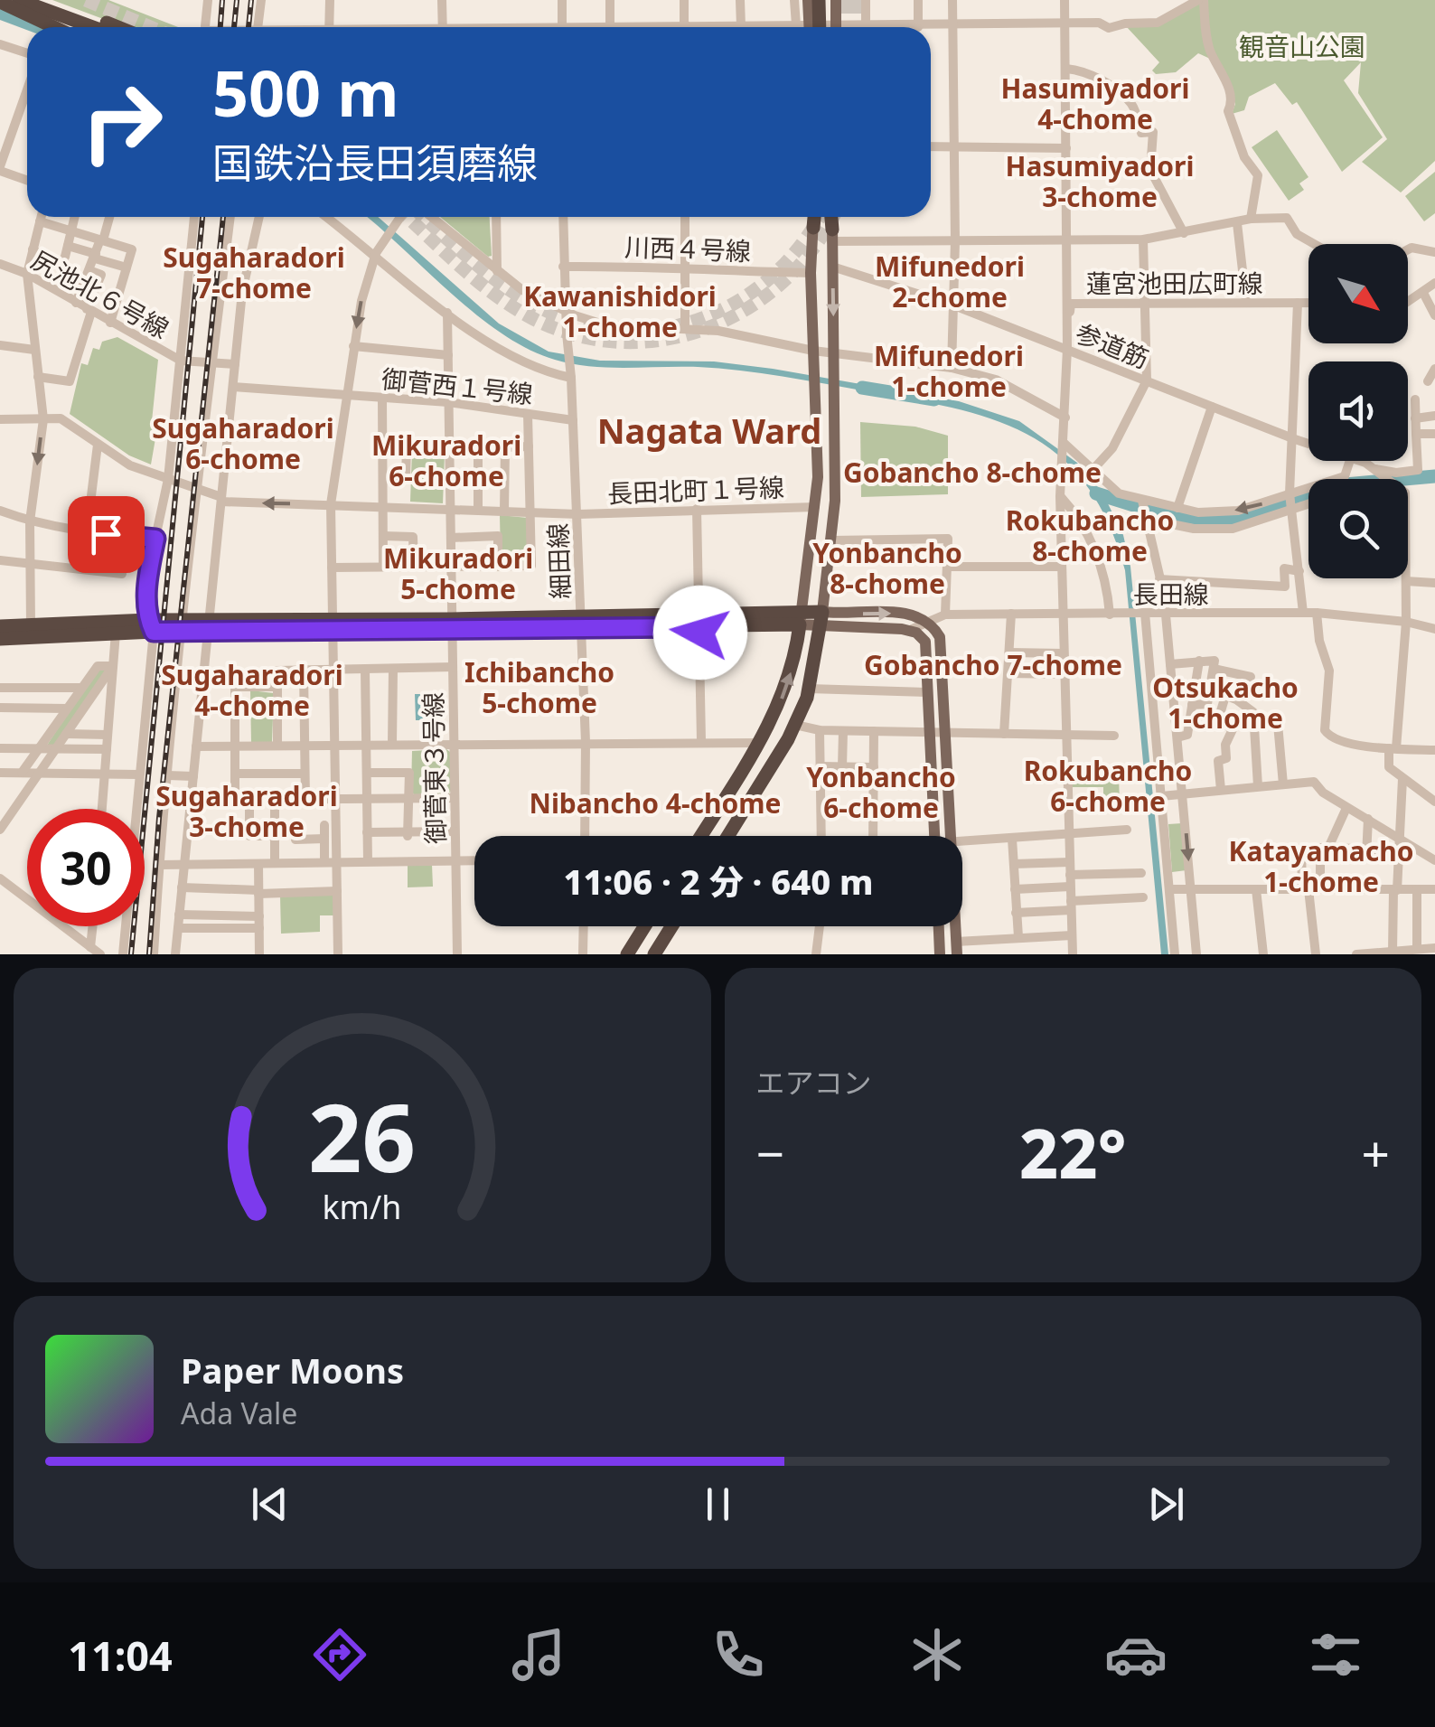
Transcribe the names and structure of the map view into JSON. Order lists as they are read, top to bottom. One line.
{"streets":{"street":["川西４号線","蓮宮池田広町線","尻池北６号線","参道筋","御菅西１号線","長田北町１号線","細田線","長田線","御菅東３号線"]},"crossings":[["蓮宮池田広町線","参道筋"],["御菅西１号線","長田北町１号線"],["御菅西１号線","細田線"],["御菅西１号線","御菅東３号線"],["長田北町１号線","細田線"],["長田北町１号線","御菅東３号線"]],"districts":["Hasumiyadori 4-chome","Hasumiyadori 3-chome","Sugaharadori 7-chome","Mifunedori 2-chome","Kawanishidori 1-chome","Mifunedori 1-chome","Sugaharadori 6-chome","Nagata Ward","Mikuradori 6-chome","Gobancho 8-chome","Rokubancho 8-chome","Yonbancho 8-chome","Mikuradori 5-chome","Gobancho 7-chome","Ichibancho 5-chome","Sugaharadori 4-chome","Otsukacho 1-chome","Rokubancho 6-chome","Yonbancho 6-chome","Sugaharadori 3-chome","Nibancho 4-chome","Katayamacho 1-chome"],"parks":["観音山公園"],"north":"bottom right","page":{"turn":["500 m","国鉄沿長田須磨線"],"limit":"30","trip":"11:06 · 2 分 · 640 m","tile":"エアコン","heat":["−","22°","+"],"song":["Paper Moons","Ada Vale"],"tabs":"11:04","gauge":["26","km/h"]}}
